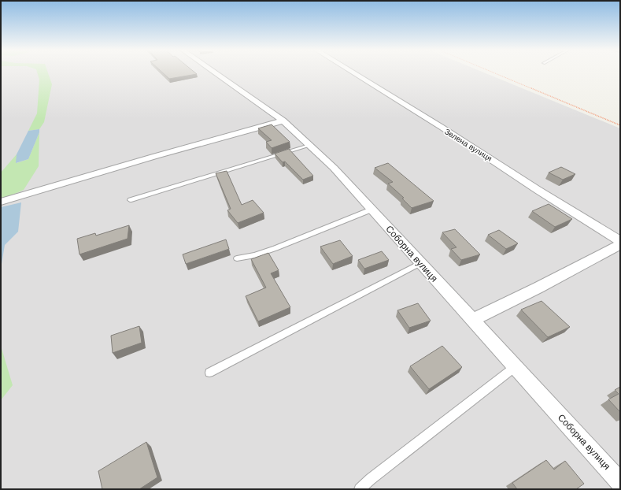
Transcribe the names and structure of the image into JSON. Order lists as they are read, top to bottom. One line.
{"streets":{"street":["Зелена вулиця","Соборна вулиця"]}}
